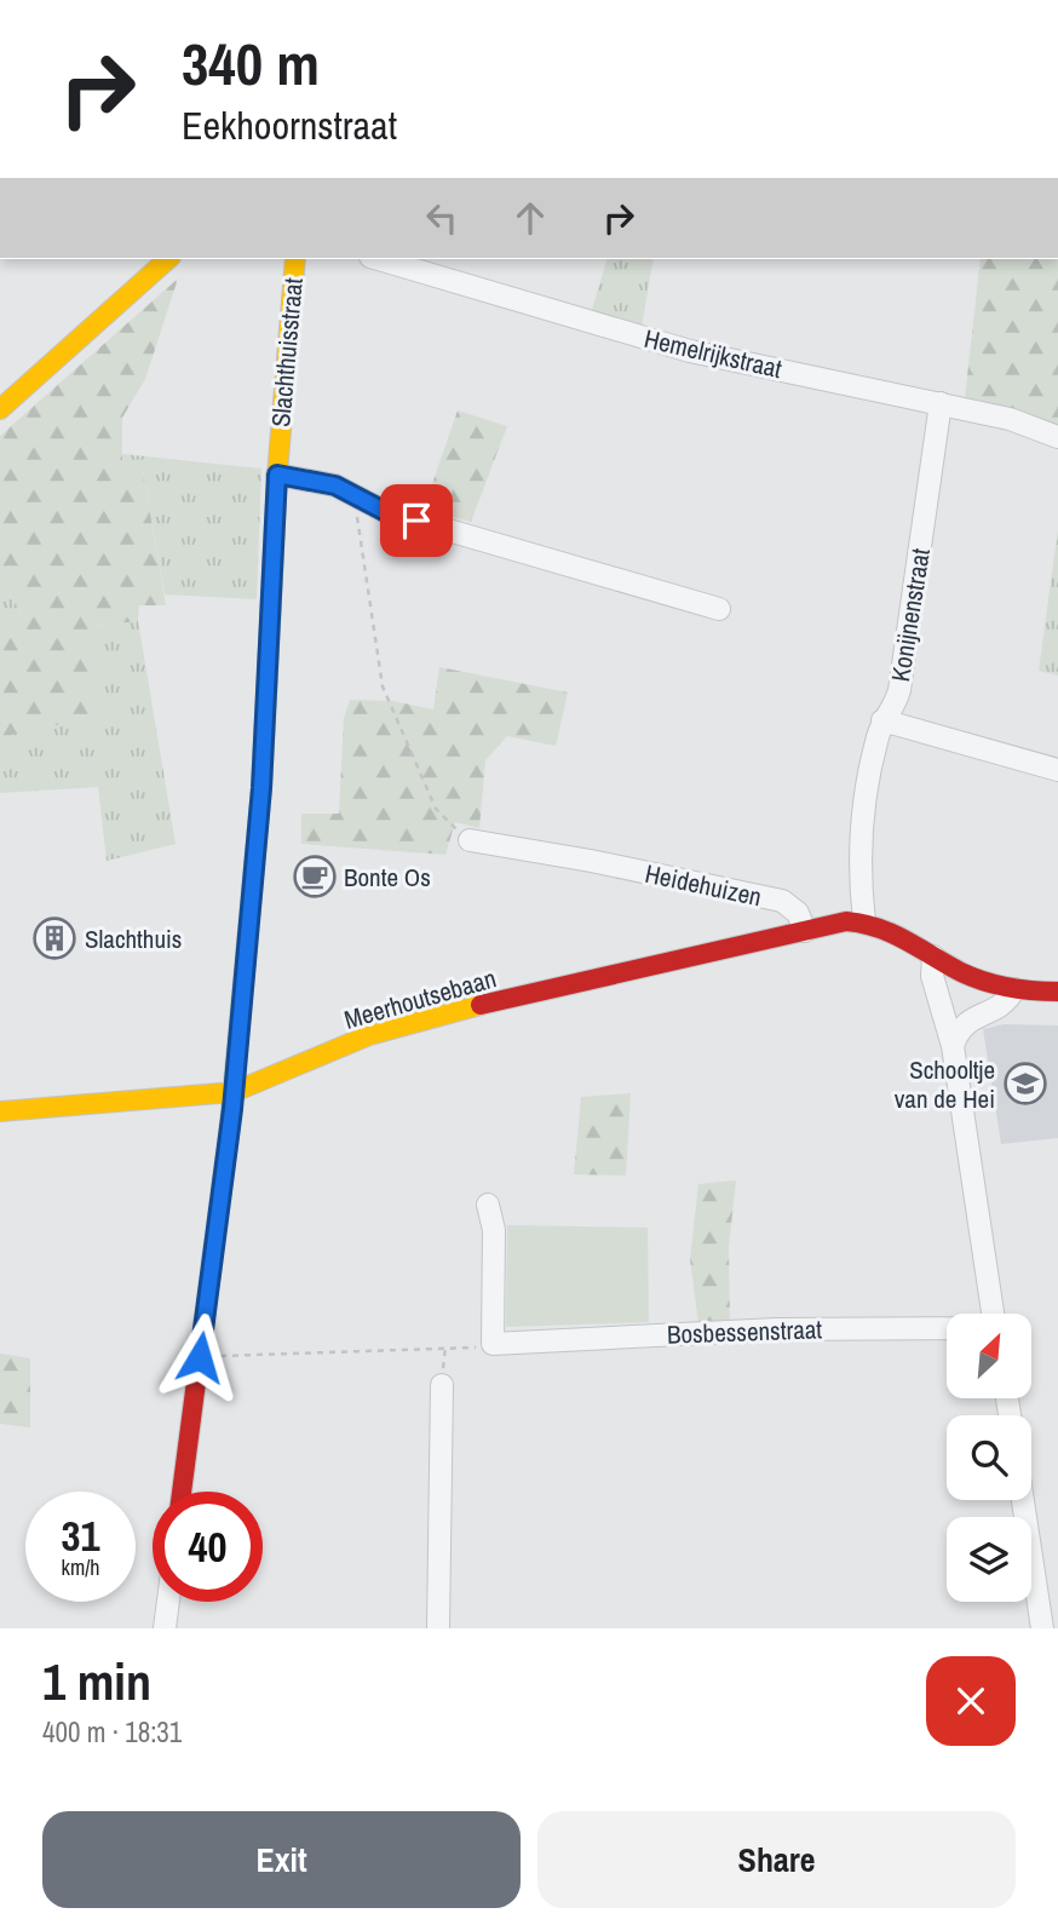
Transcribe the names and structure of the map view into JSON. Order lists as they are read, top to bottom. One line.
{"streets":{"street":["Slachthuisstraat","Hemelrijkstraat","Konijnenstraat","Heidehuizen","Meerhoutsebaan","Bosbessenstraat"]},"crossings":[["Slachthuisstraat","Meerhoutsebaan"],["Hemelrijkstraat","Konijnenstraat"],["Heidehuizen","Meerhoutsebaan"]],"places":{"cafe":["Bonte Os"],"building":["Slachthuis"],"school or university":["Schooltje van de Hei"]},"north":"top right","page":{"turn":["340 m","Eekhoornstraat"],"speed":"31 km/h","limit":"40","heading":["1 min","400 m · 18:31"],"buttons":["Exit","Share"]}}
